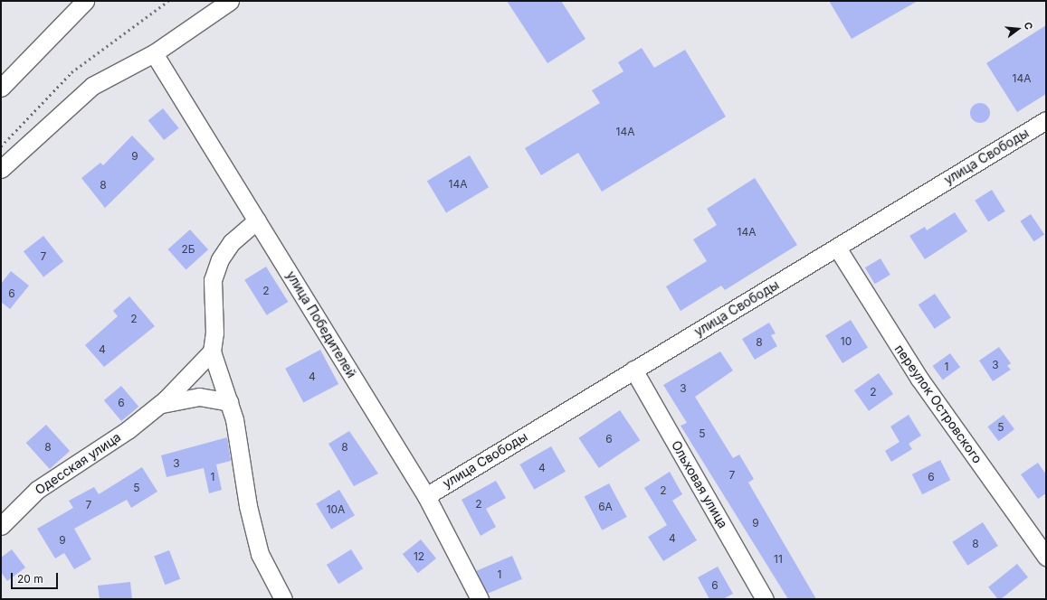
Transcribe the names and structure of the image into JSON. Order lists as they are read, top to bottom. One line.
{"streets":{"street":["улица Свободы","улица Победителей","переулок Островского","Одесская улица","Ольховая улица"]},"crossings":[["улица Свободы","улица Победителей"],["улица Свободы","переулок Островского"],["улица Свободы","Ольховая улица"]],"house_numbers":["14А","14А","9","14А","8","14А","2Б","7","2","6","2","10","8","4","3","1","4","3","2","6","5","5","6","8","8","3","4","7","1","6","5","2","2","7","6А","10А","9","4","9","8","12","11","1","6"],"scale_bar":"20 m","north":"right"}
